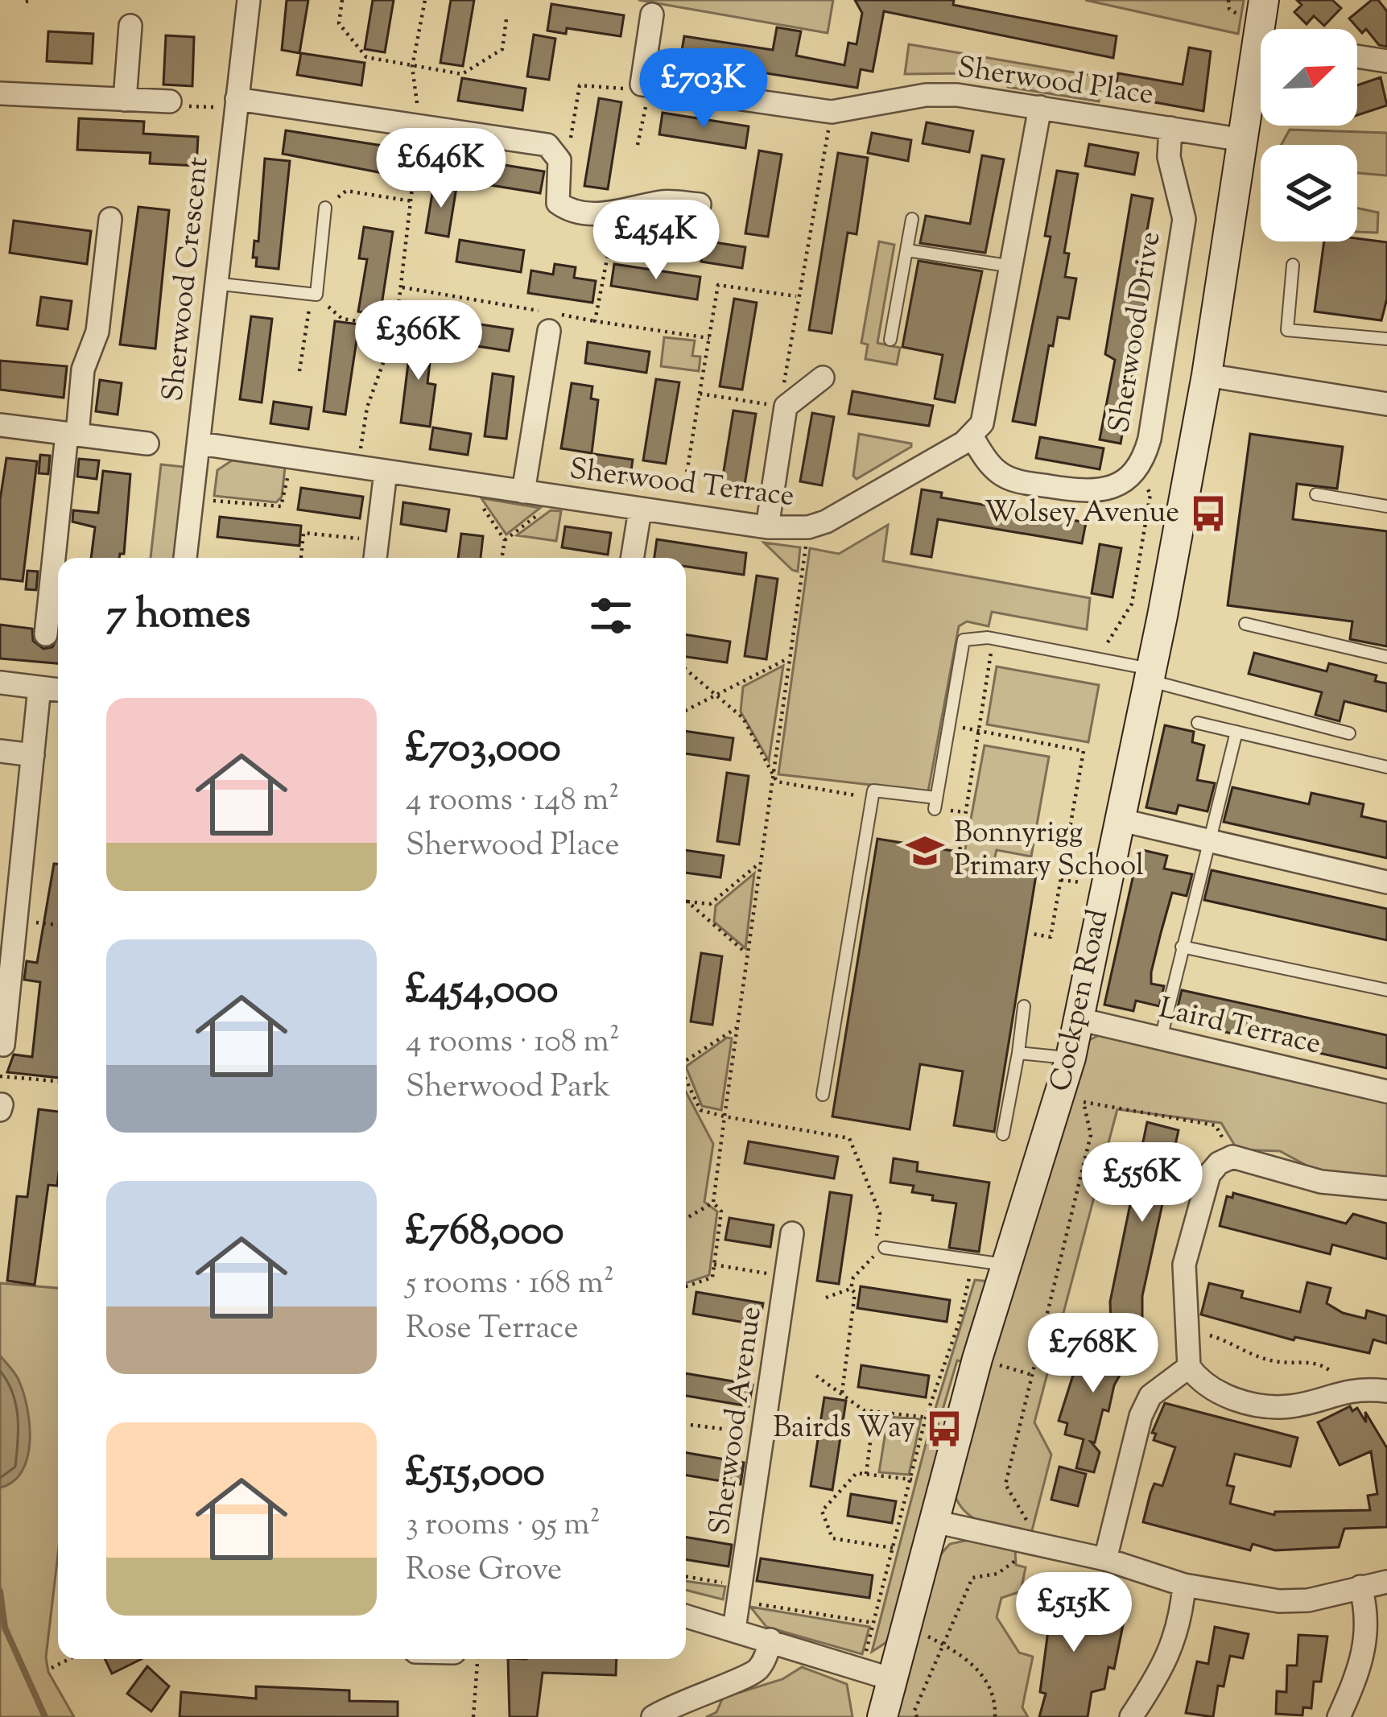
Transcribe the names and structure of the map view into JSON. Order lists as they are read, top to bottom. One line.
{"streets":{"main road":["Cockpen Road"],"street":["Sherwood Place","Sherwood Crescent","Sherwood Drive","Sherwood Terrace","Laird Terrace","Sherwood Avenue"]},"crossings":[["Sherwood Place","Sherwood Drive"],["Sherwood Place","Cockpen Road"],["Sherwood Crescent","Sherwood Terrace"],["Sherwood Drive","Sherwood Terrace"],["Cockpen Road","Laird Terrace"]],"places":{"bus stop":["Wolsey Avenue","Bairds Way"],"school or university":["Bonnyrigg Primary School"]},"north":"top right","page":{"price":["£703K","£646K","£454K","£366K","£556K","£768K","£515K"],"heading":"7 homes","list":[{"name":"£703,000","note":"4 rooms · 148 m² · Sherwood Place"},{"name":"£454,000","note":"4 rooms · 108 m² · Sherwood Park"},{"name":"£768,000","note":"5 rooms · 168 m² · Rose Terrace"},{"name":"£515,000","note":"3 rooms · 95 m² · Rose Grove"}]}}
